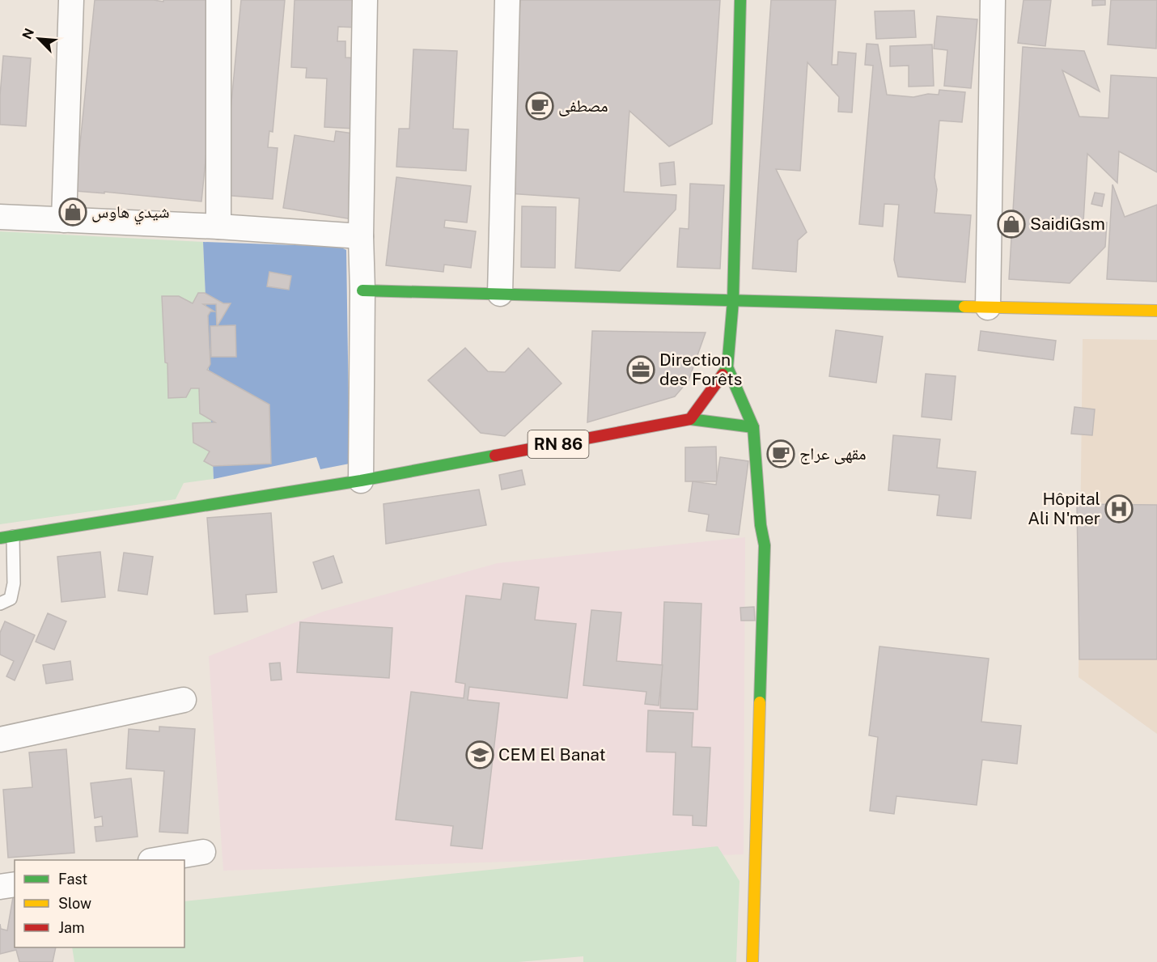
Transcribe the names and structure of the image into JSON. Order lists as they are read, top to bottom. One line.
{"streets":{"street":["RN 86"]},"places":{"cafe":["مصطفى","مقهى عراج"],"shop":["شيدي هاوس","SaidiGsm"],"office":["Direction des Forêts"],"hospital":["Hôpital Ali N'mer"],"school or university":["CEM El Banat"]},"legend":["Fast","Slow","Jam"],"north":"top left"}
